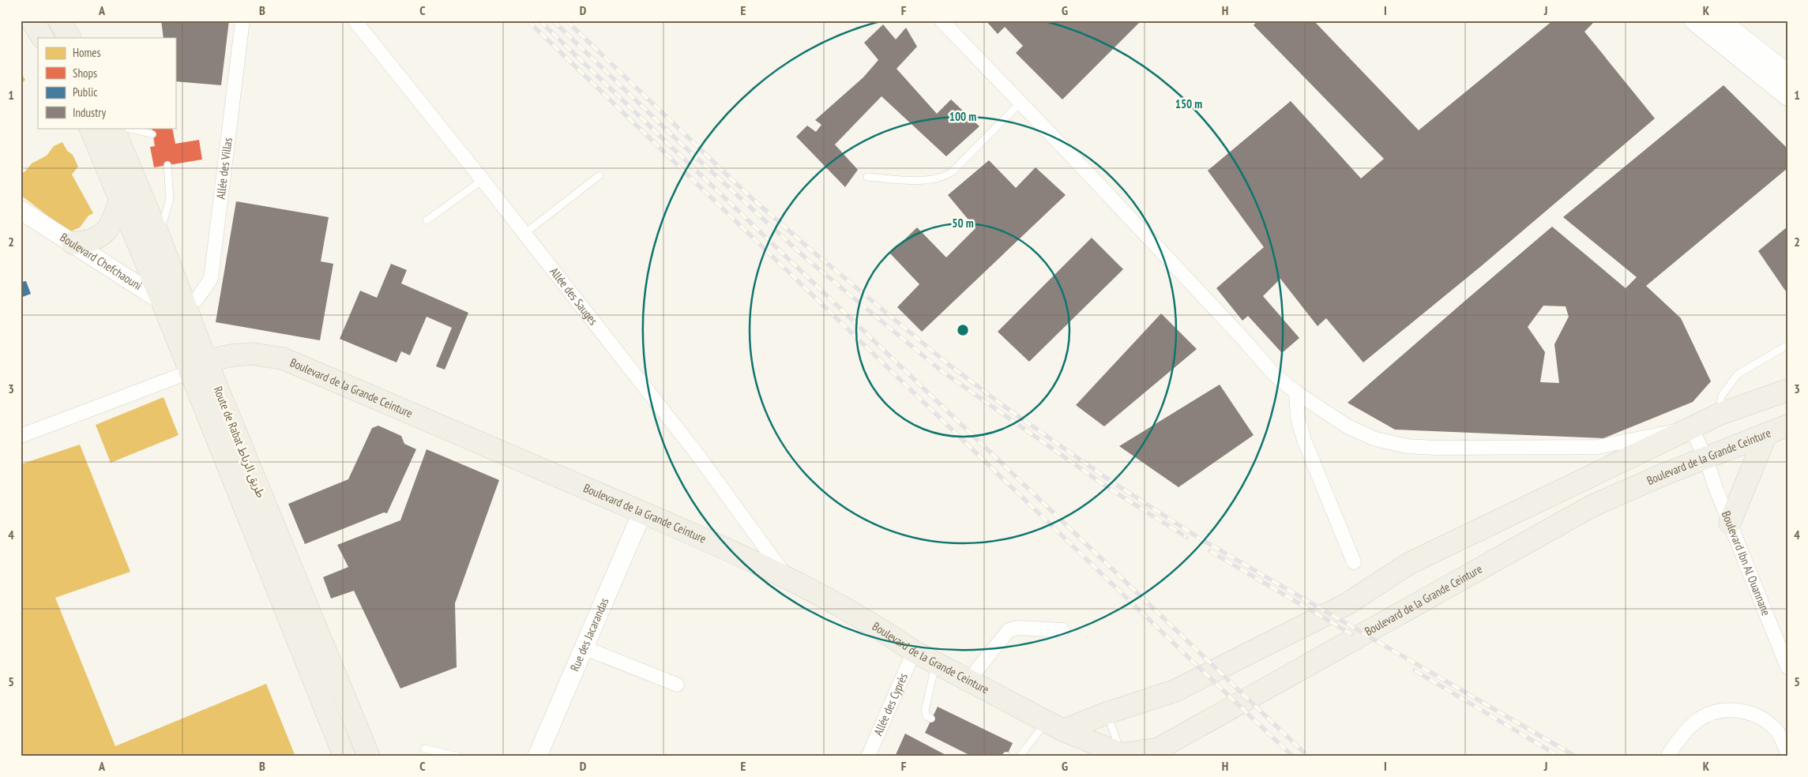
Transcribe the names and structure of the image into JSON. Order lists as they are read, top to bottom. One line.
{"streets":{"main road":["Boulevard de la Grande Ceinture","Route de Rabat طريق الرباط"],"street":["Allée des Villas","Boulevard Chefchaouni","Allée des Sauges","Boulevard Ibn Al Ouannane","Rue des Jacarandas","Allée des Cyprès"]},"crossings":[["Allée des Villas","Boulevard Chefchaouni"],["Allée des Villas","Route de Rabat طريق الرباط"],["Boulevard Chefchaouni","Route de Rabat طريق الرباط"],["Allée des Sauges","Boulevard de la Grande Ceinture"],["Boulevard de la Grande Ceinture","Route de Rabat طريق الرباط"],["Boulevard de la Grande Ceinture","Boulevard Ibn Al Ouannane"],["Boulevard de la Grande Ceinture","Rue des Jacarandas"],["Boulevard de la Grande Ceinture","Allée des Cyprès"]],"legend":["Homes","Shops","Public","Industry"],"grid":{"columns":["A","B","C","D","E","F","G","H","I","J","K"],"rows":["1","2","3","4","5"]},"rings":["150 m","100 m","50 m"]}
